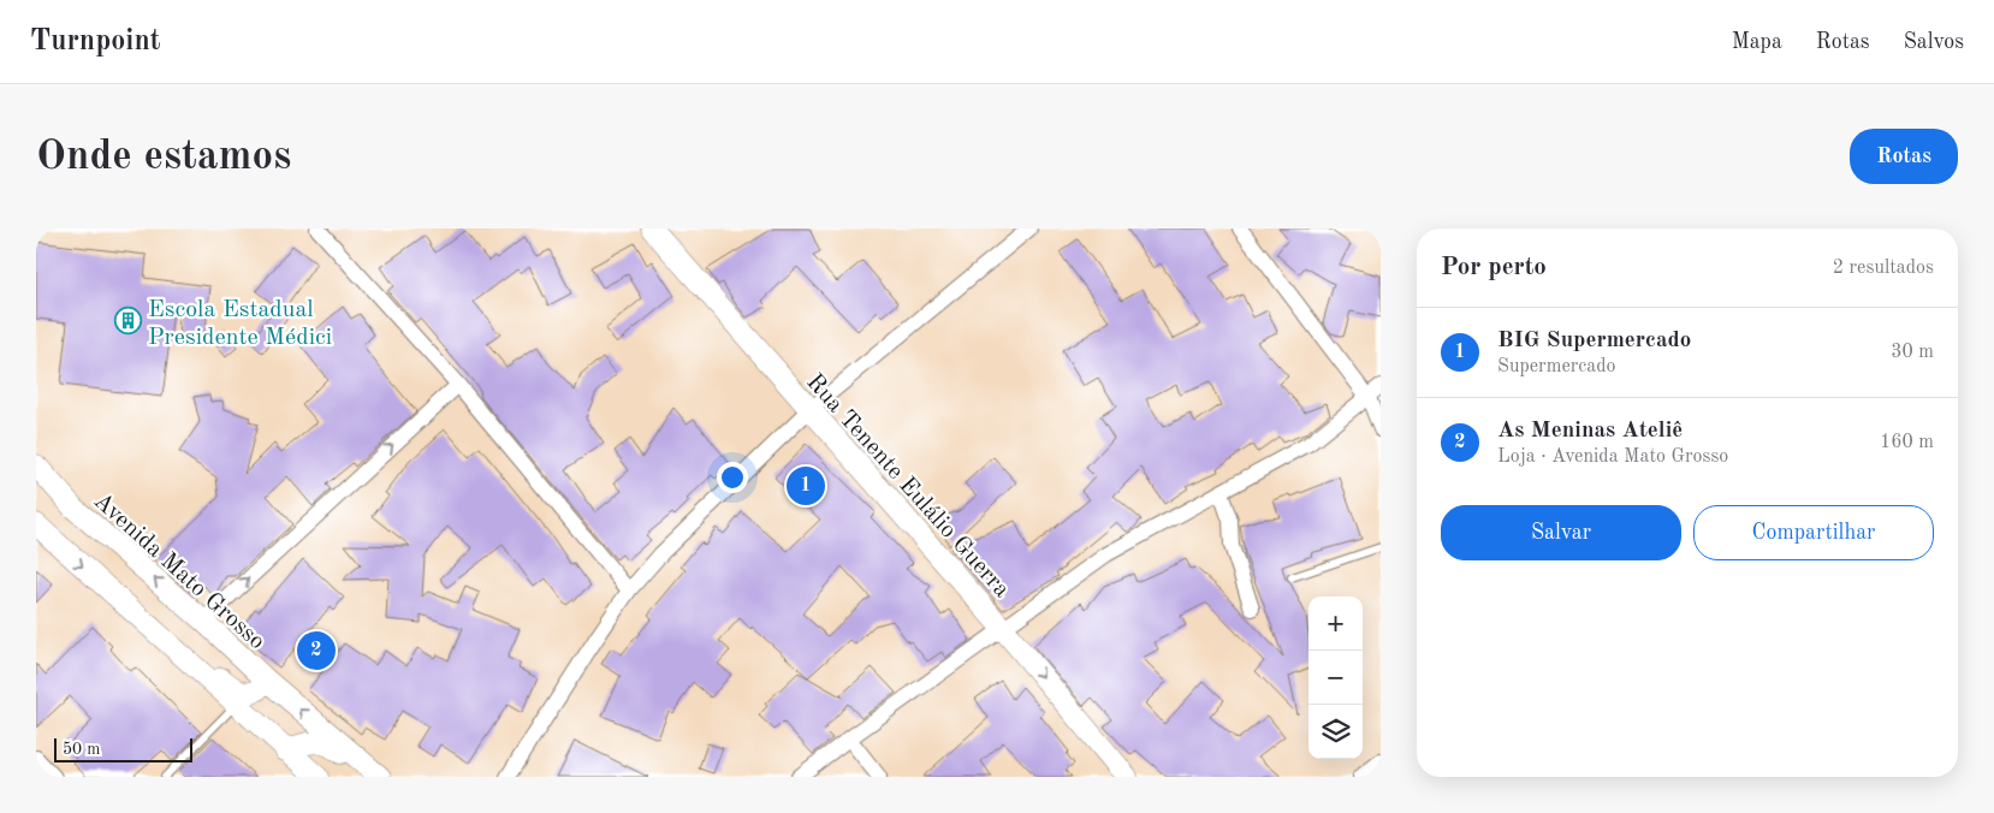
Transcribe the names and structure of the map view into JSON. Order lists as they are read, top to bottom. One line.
{"streets":{"main road":["Rua Tenente Eulálio Guerra","Avenida Mato Grosso"]},"places":{"building":["Escola Estadual Presidente Médici"]},"scale_bar":"50 m","page":{"header":"Turnpoint","nav":["Mapa","Rotas","Salvos"],"buttons":["Rotas",["Salvar","Compartilhar"]],"title":"Onde estamos","heading":["Por perto","2 resultados"],"list":[{"mark":"1","name":"BIG Supermercado","note":"Supermercado","value":"30 m"},{"mark":"2","name":"As Meninas Ateliê","note":"Loja · Avenida Mato Grosso","value":"160 m"}],"pins":["1","2"],"map_buttons":["+","−"],"scale":"50 m"}}
